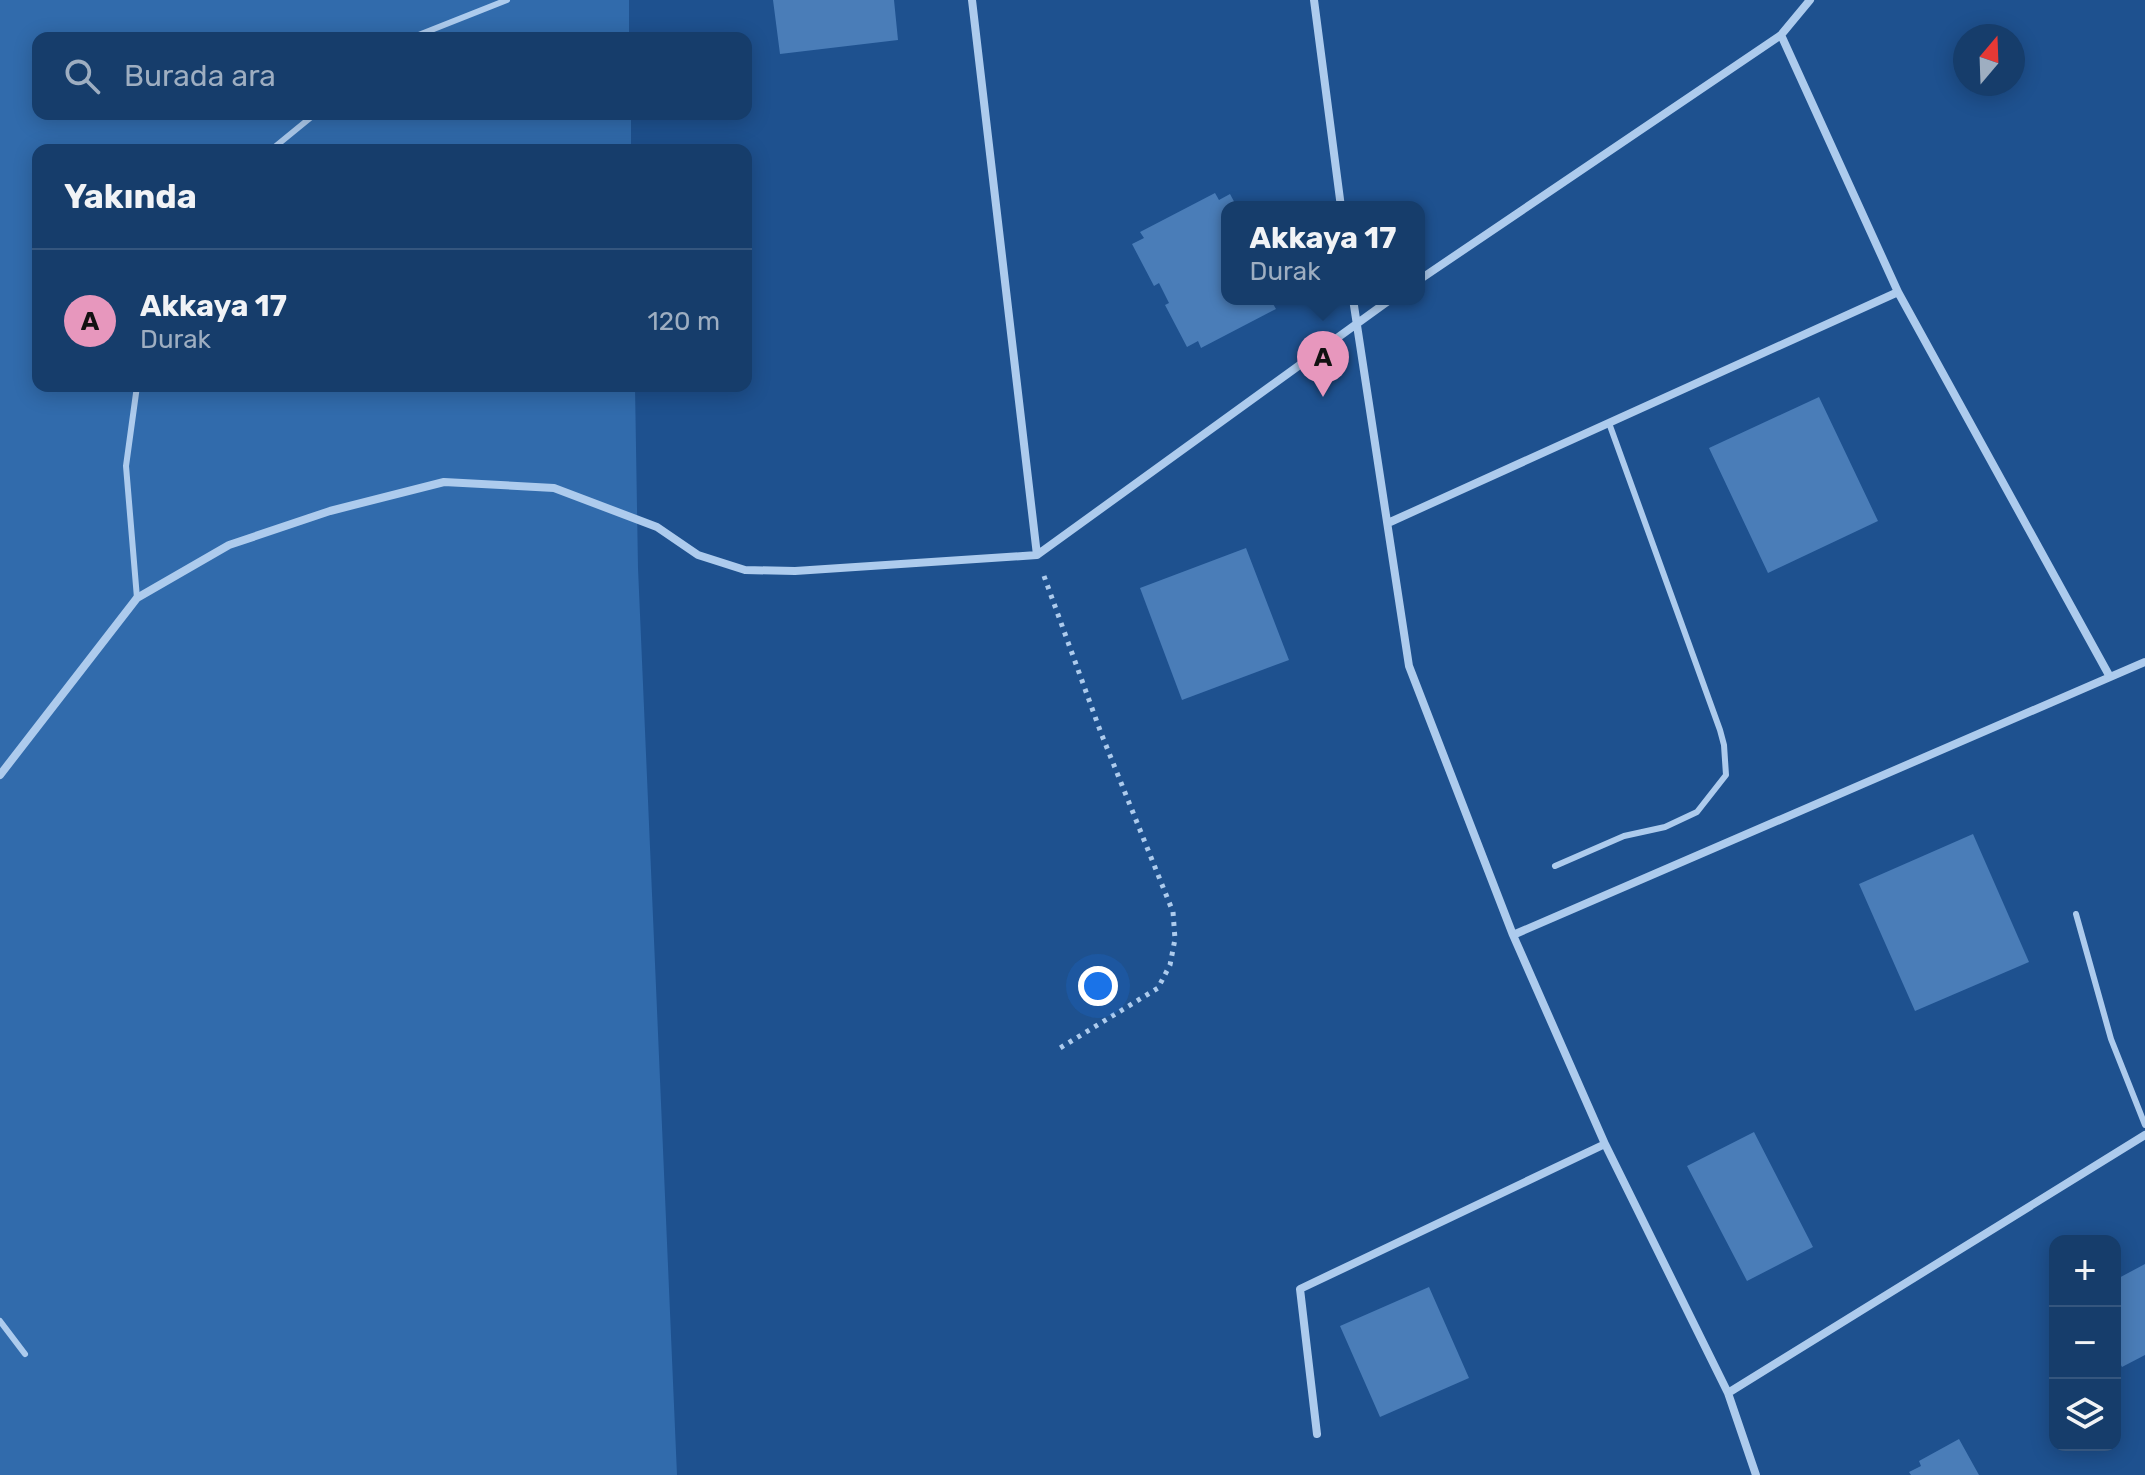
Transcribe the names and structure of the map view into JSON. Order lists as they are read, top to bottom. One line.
{"north":"top","page":{"search":"Burada ara","heading":"Yakında","popup":["Akkaya 17","Durak"],"list":[{"mark":"A","name":"Akkaya 17","note":"Durak","value":"120 m"}],"pins":"A","map_buttons":["+","−"]}}
